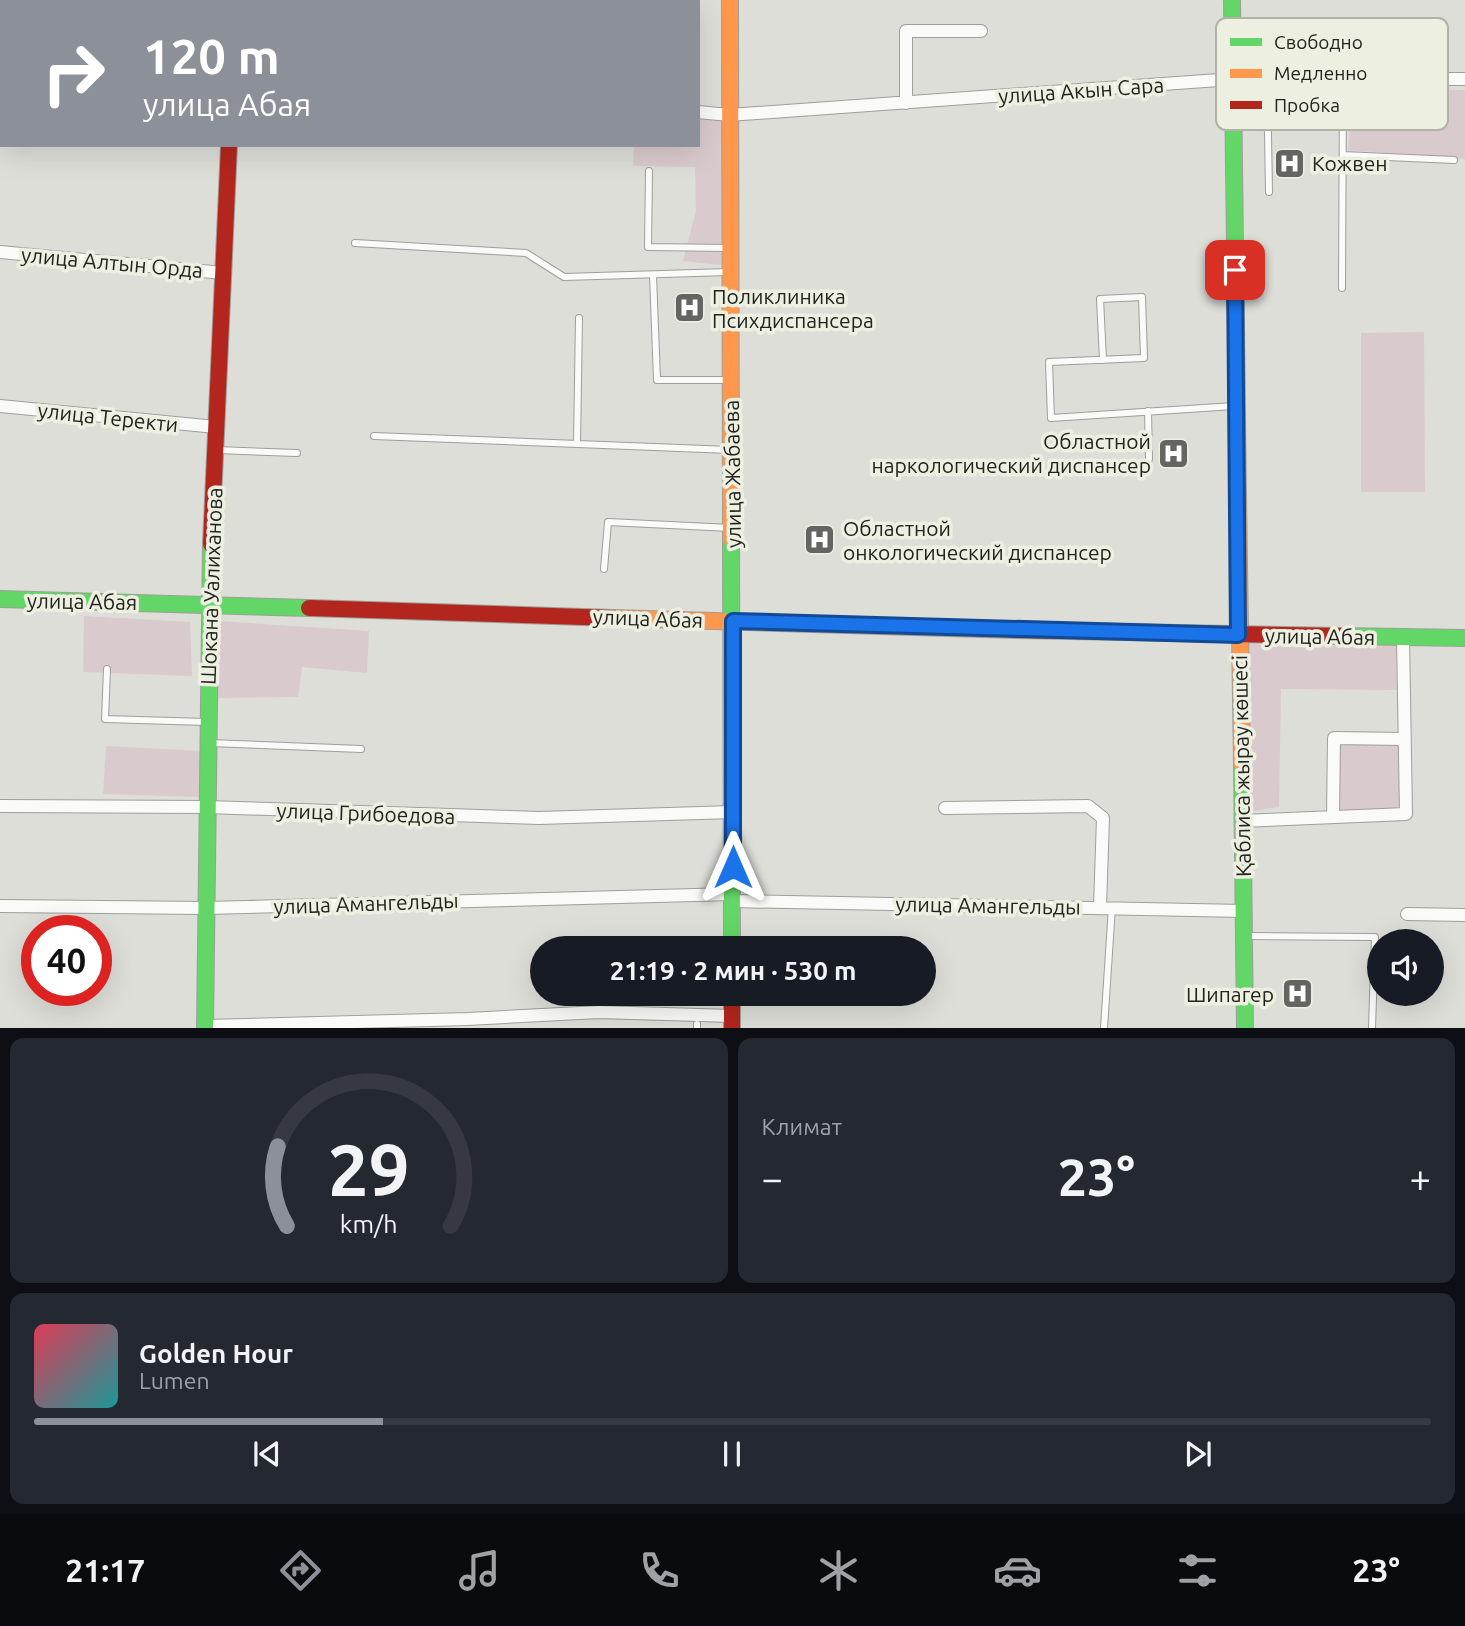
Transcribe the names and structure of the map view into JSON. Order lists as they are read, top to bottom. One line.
{"streets":{"street":["улица Акын Сара","улица Алтын Орда","улица Теректи","улица Жабаева","Шокана Уалиханова","улица Абая","Қаблиса жырау көшесі","улица Грибоедова","улица Амангельды"]},"crossings":[["улица Акын Сара","улица Жабаева"],["улица Алтын Орда","Шокана Уалиханова"],["улица Теректи","Шокана Уалиханова"],["улица Жабаева","улица Абая"],["улица Жабаева","улица Грибоедова"],["улица Жабаева","улица Амангельды"],["Шокана Уалиханова","улица Абая"],["Шокана Уалиханова","улица Грибоедова"],["Шокана Уалиханова","улица Амангельды"],["улица Абая","Қаблиса жырау көшесі"],["Қаблиса жырау көшесі","улица Амангельды"]],"places":{"hospital":["Кожвен","Поликлиника Психдиспансера","Областной наркологический диспансер","Областной онкологический диспансер","Шипагер"]},"legend":["Свободно","Медленно","Пробка"],"page":{"turn":["120 m","улица Абая"],"limit":"40","trip":"21:19 · 2 мин · 530 m","tile":"Климат","heat":["−","23°","+"],"song":["Golden Hour","Lumen"],"tabs":["21:17","23°"],"gauge":["29","km/h"]}}
